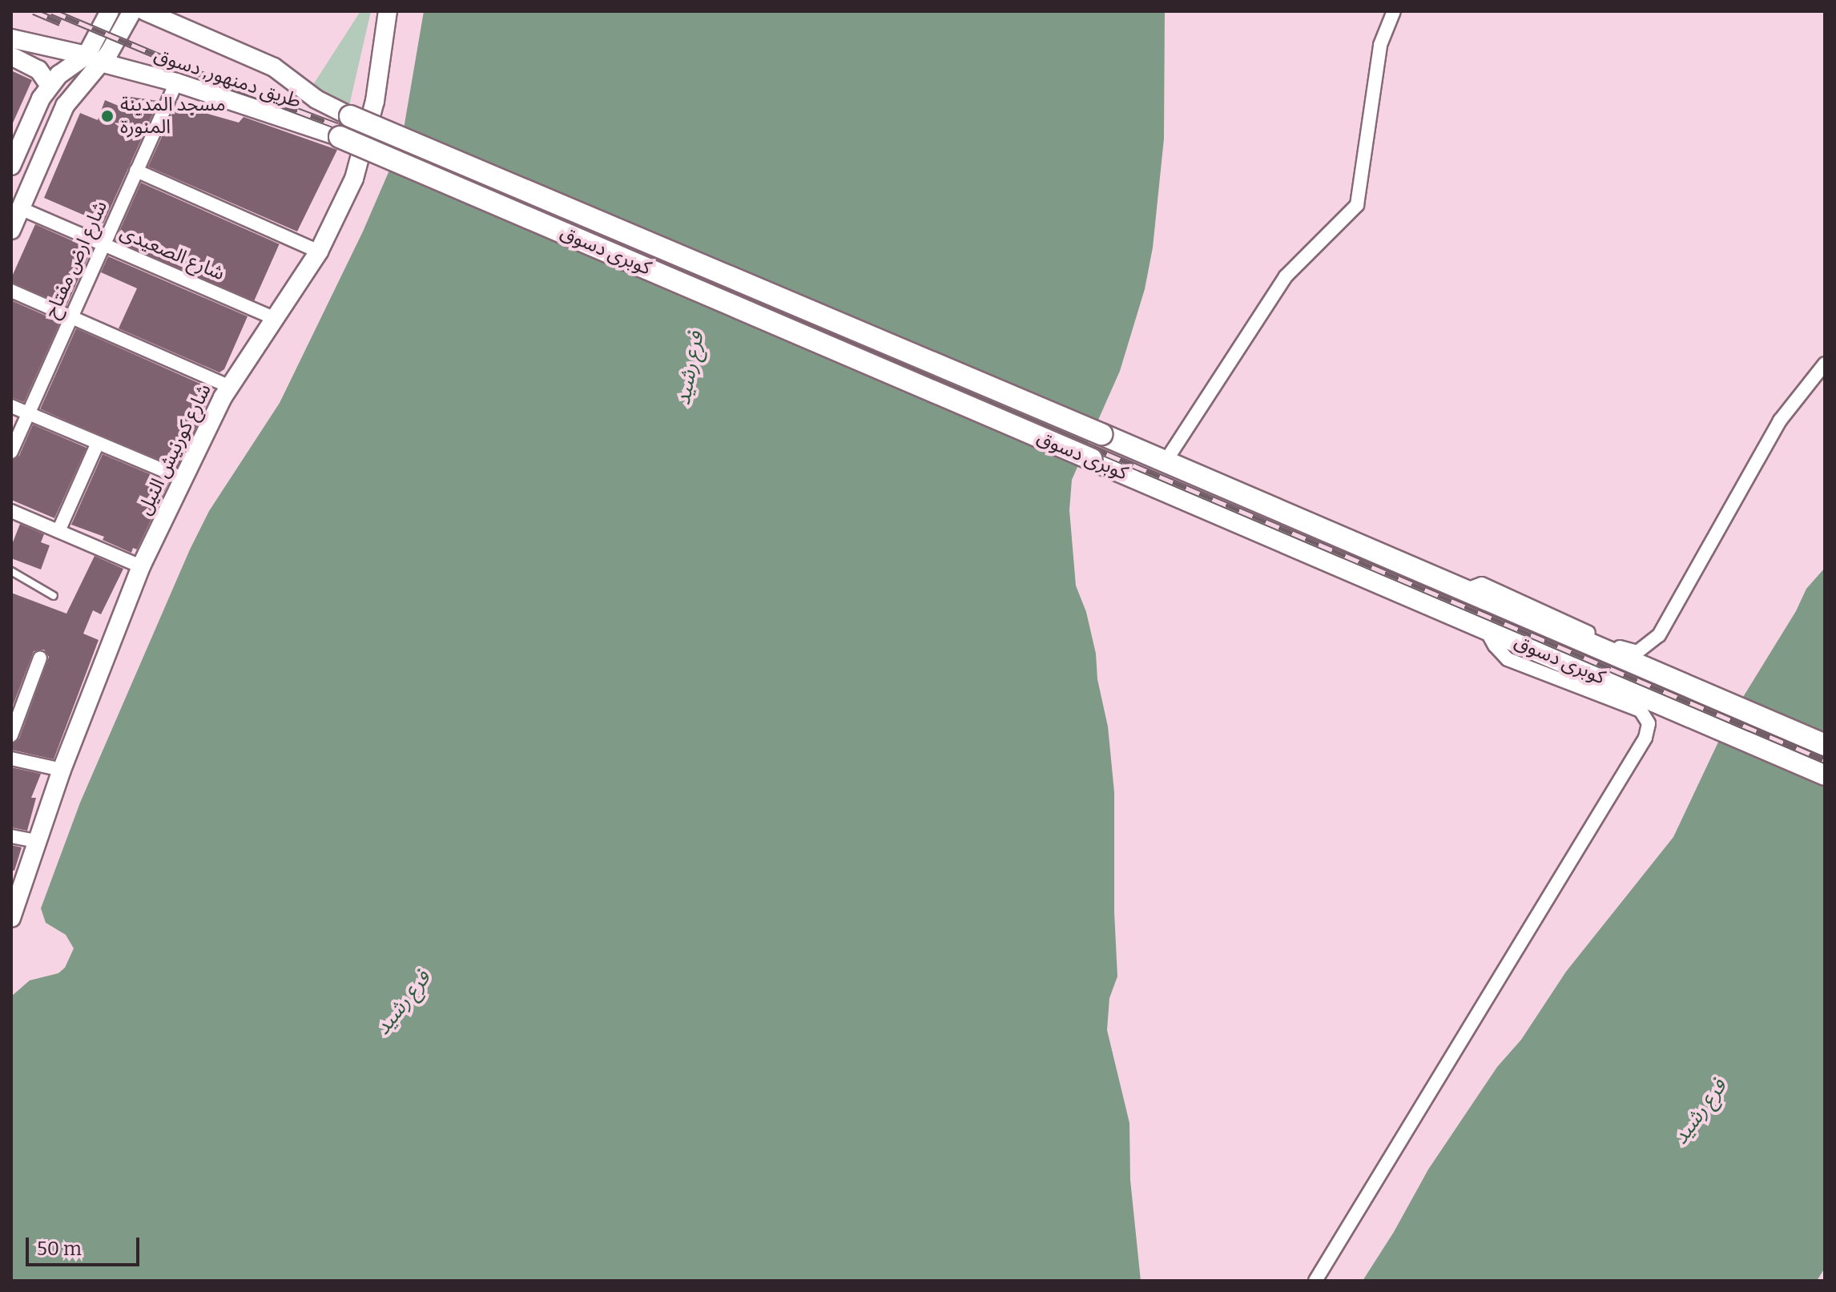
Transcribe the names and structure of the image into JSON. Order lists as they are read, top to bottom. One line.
{"streets":{"highway":["كوبرى دسوق"],"main road":["طريق دمنهور, دسوق","شارع كورنيش النيل"],"street":["شارع الصعيدى","شارع ارض مفتاح"]},"crossings":[["طريق دمنهور, دسوق","كوبرى دسوق"],["طريق دمنهور, دسوق","شارع ارض مفتاح"],["شارع الصعيدى","شارع ارض مفتاح"],["شارع الصعيدى","شارع كورنيش النيل"]],"water":["فرع رشيد"],"places":["مسجد المدينة المنورة"],"scale_bar":"50 m"}
